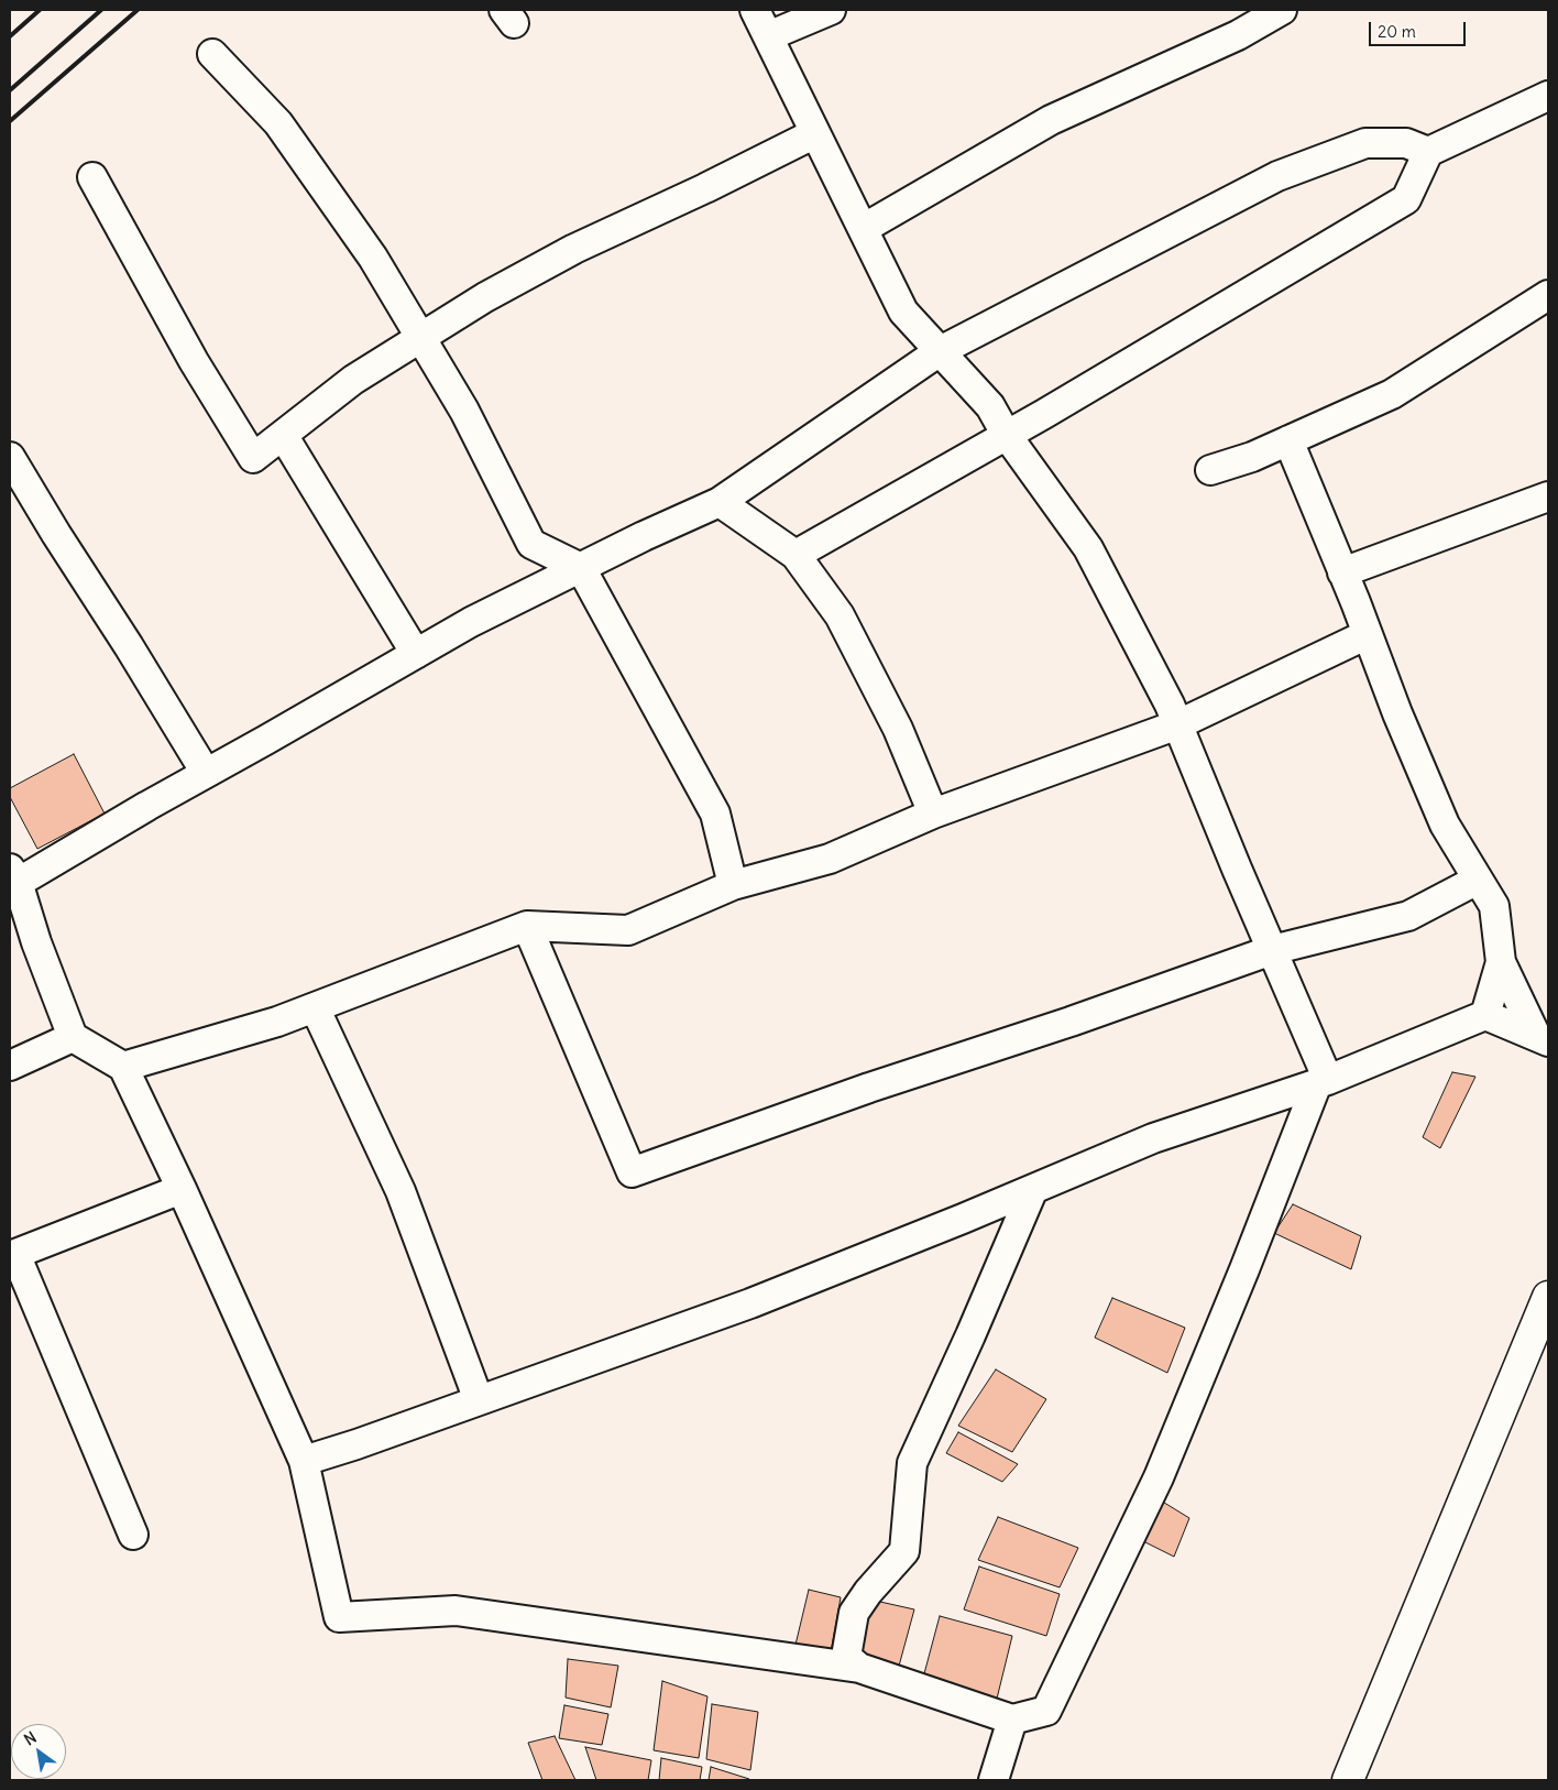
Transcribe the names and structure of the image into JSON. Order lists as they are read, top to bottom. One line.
{"scale_bar":"20 m","north":"top left"}
